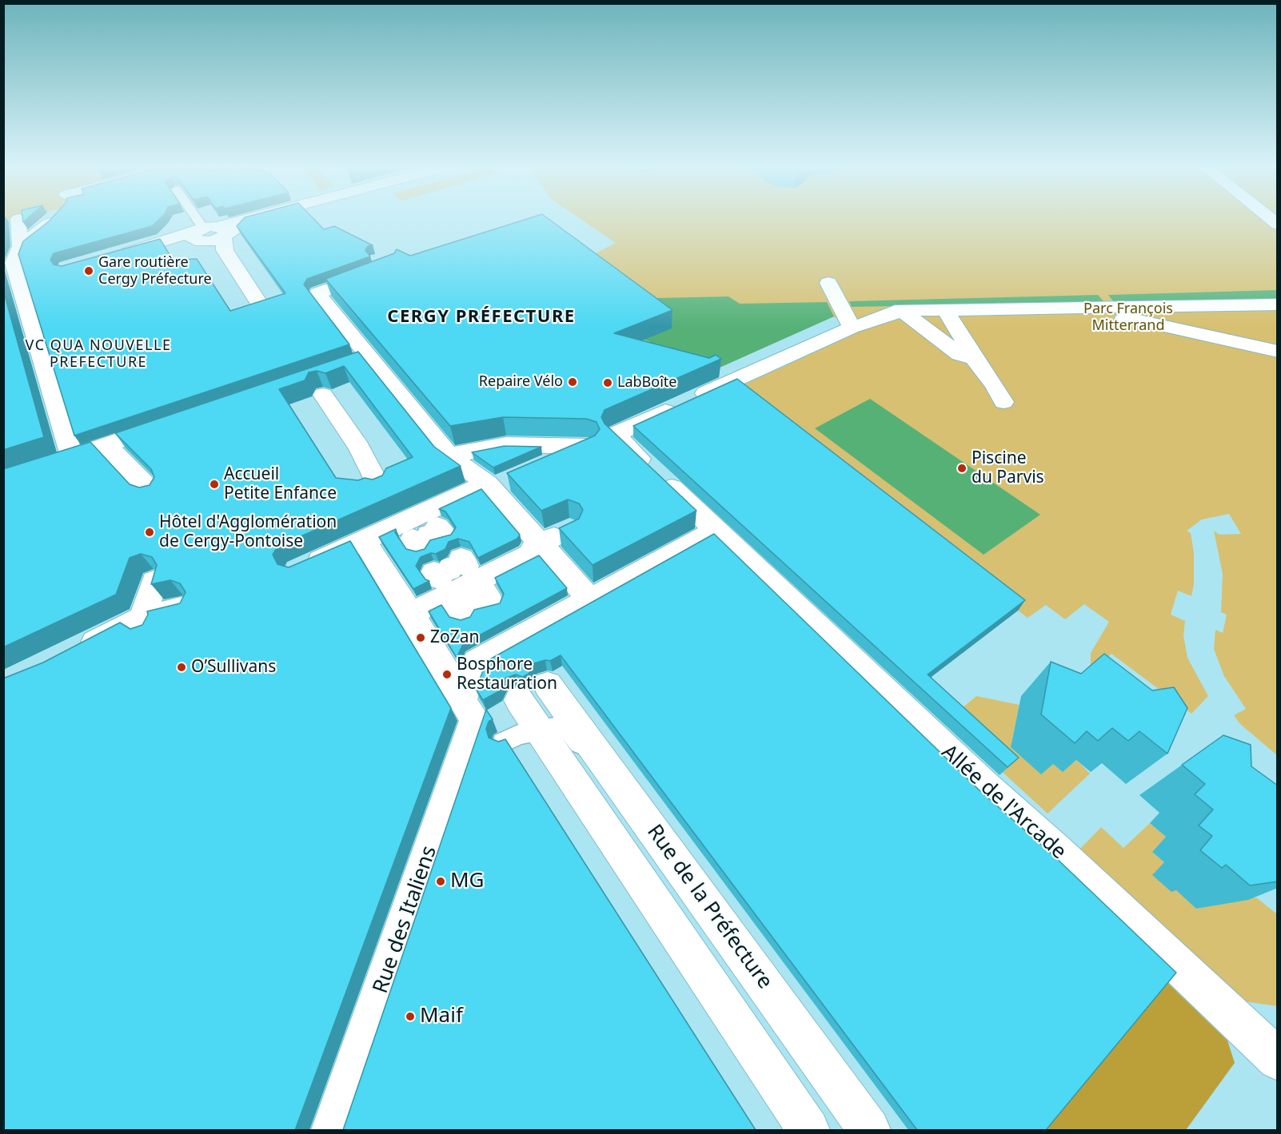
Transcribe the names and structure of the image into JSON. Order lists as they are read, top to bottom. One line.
{"streets":{"street":["Allée de l'Arcade","Rue de la Préfecture","Rue des Italiens"]},"districts":["CERGY PRÉFECTURE","VC QUA NOUVELLE PREFECTURE"],"parks":["Parc François Mitterrand"],"places":["Gare routière Cergy Préfecture","Repaire Vélo","LabBoîte","Piscine du Parvis","Accueil Petite Enfance","Hôtel d'Agglomération de Cergy-Pontoise","ZoZan","O’Sullivans","Bosphore Restauration","MG","Maif"]}
